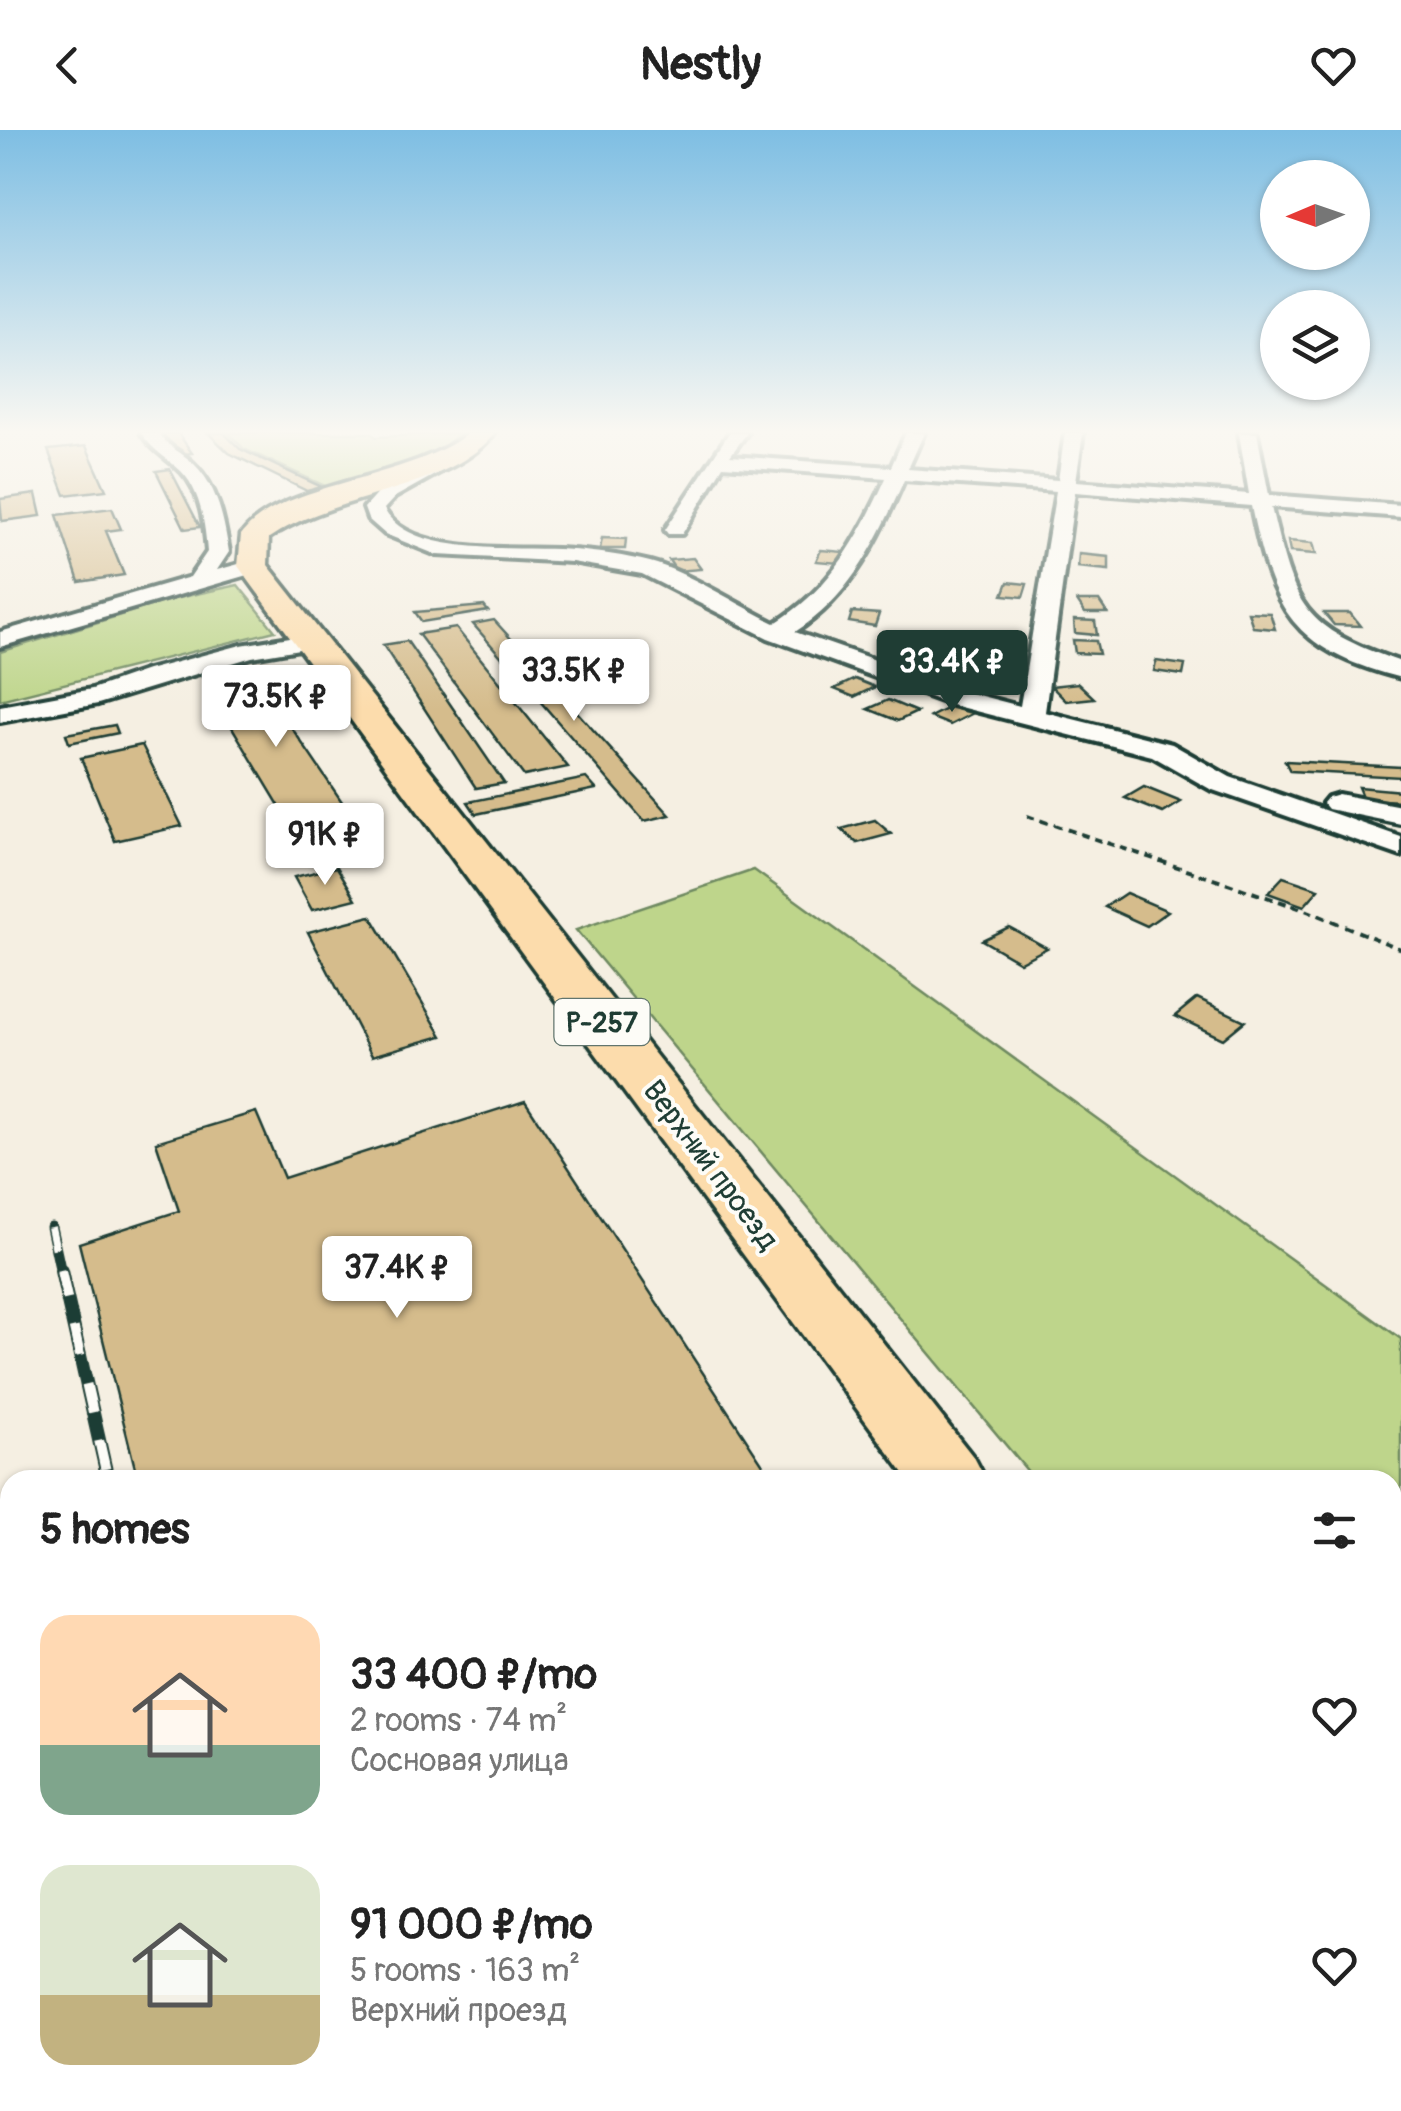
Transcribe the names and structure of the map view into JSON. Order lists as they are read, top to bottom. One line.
{"streets":{"highway":["Р-257","Верхний проезд"]},"north":"left","page":{"header":"Nestly","price":["33.4K ₽","33.5K ₽","73.5K ₽","91K ₽","37.4K ₽"],"heading":"5 homes","list":[{"name":"33 400 ₽/mo","note":"2 rooms · 74 m² · Сосновая улица"},{"name":"91 000 ₽/mo","note":"5 rooms · 163 m² · Верхний проезд"}]}}
